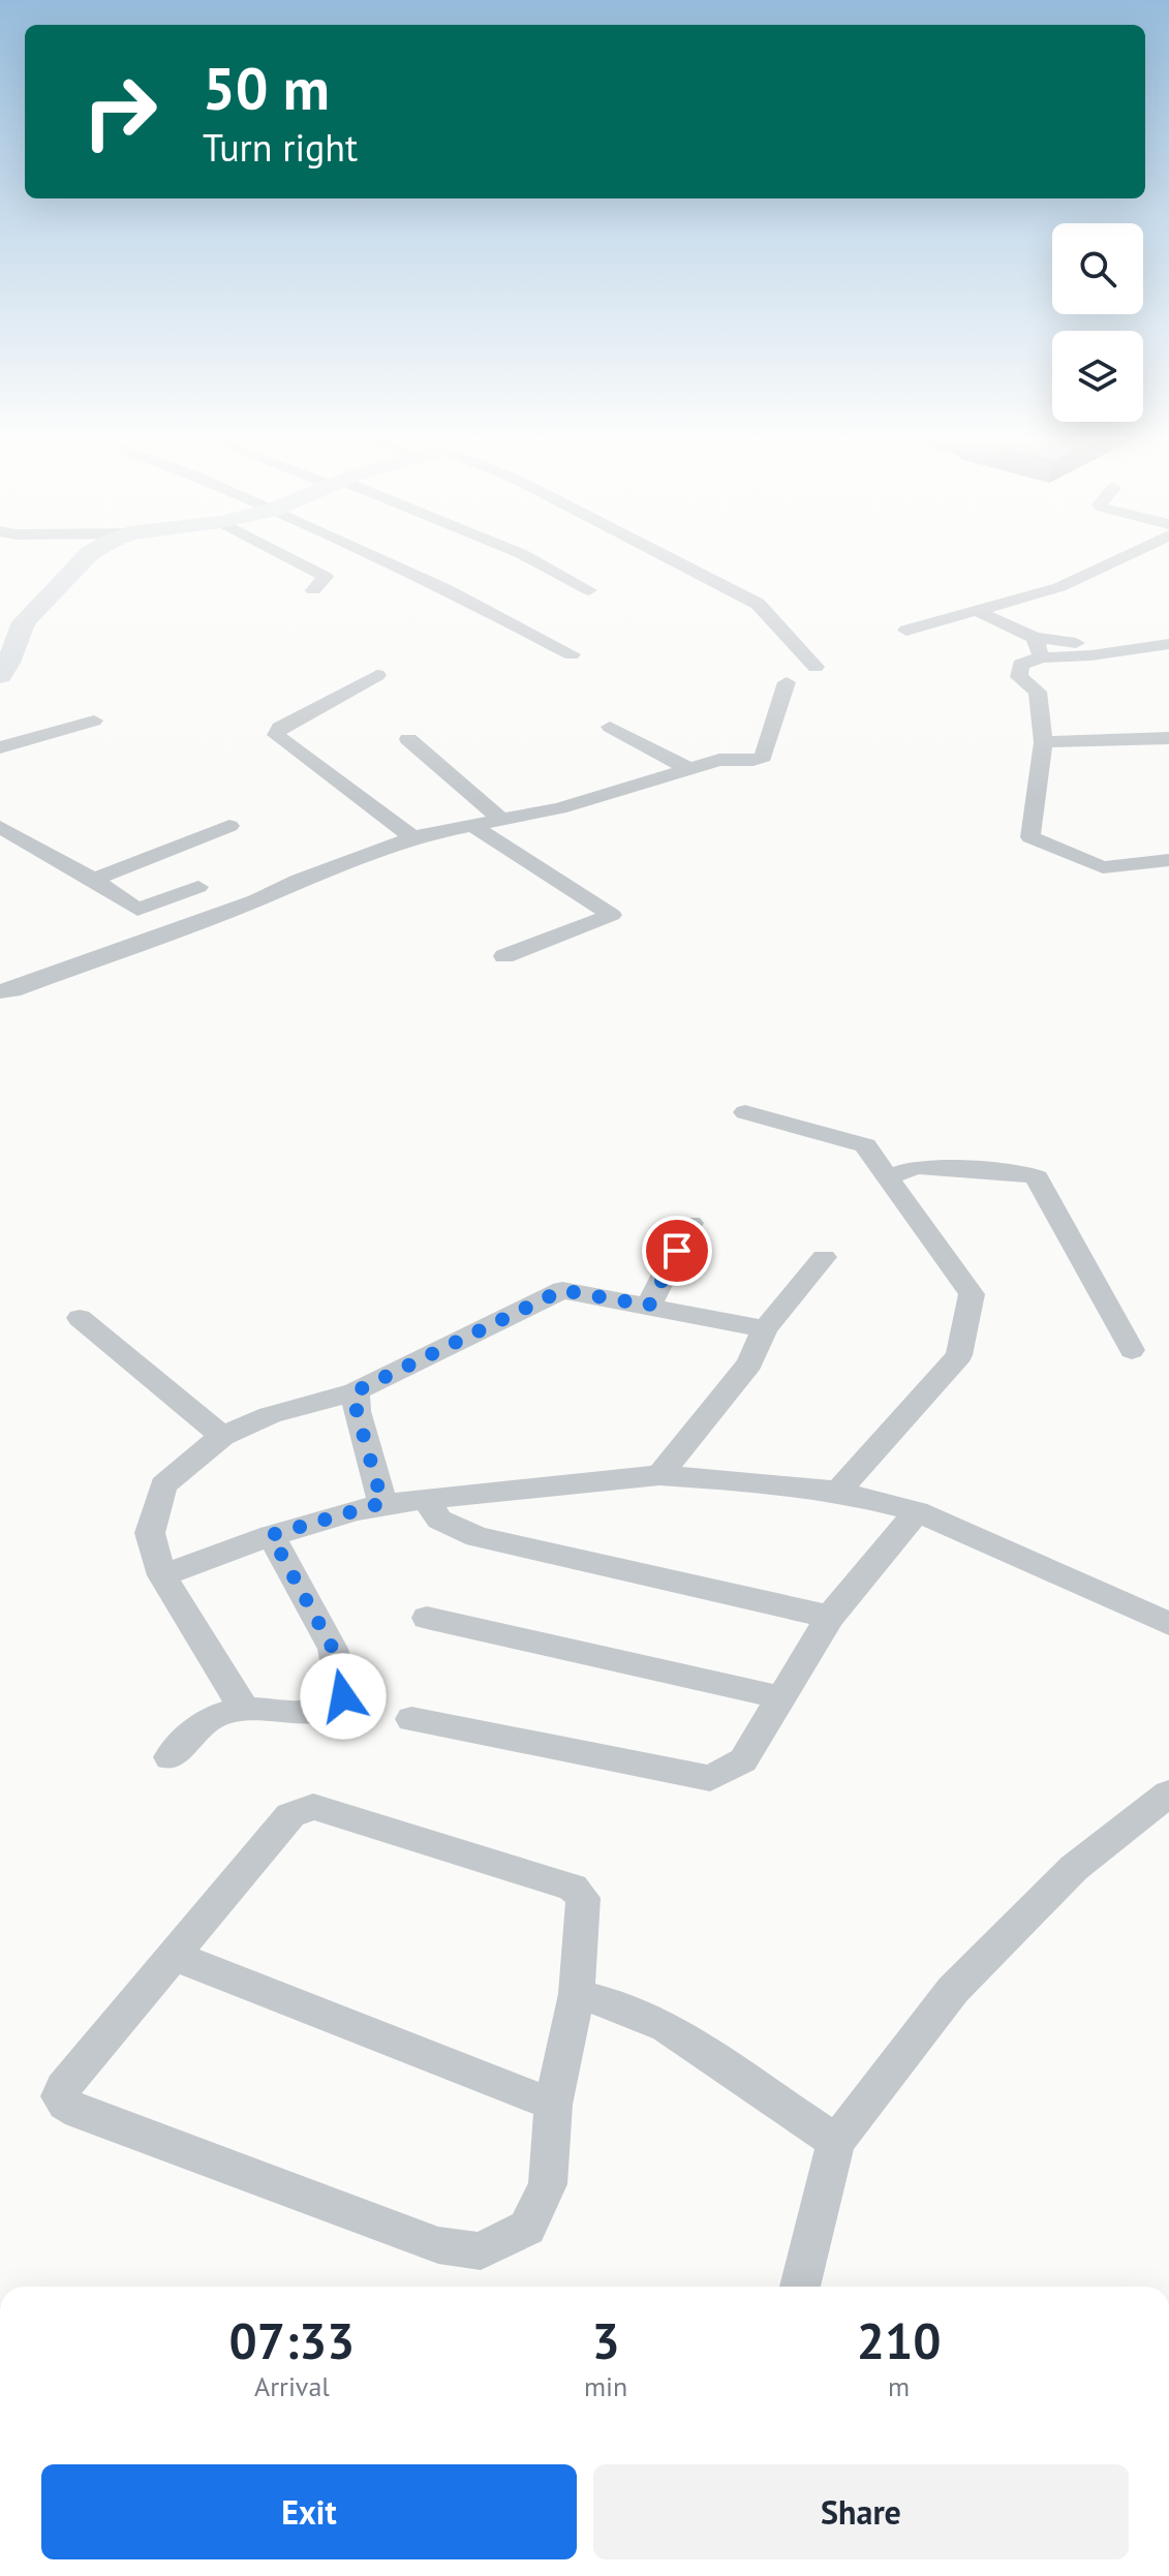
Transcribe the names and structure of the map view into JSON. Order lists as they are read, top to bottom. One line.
{"page":{"turn":["50 m","Turn right"],"eta":["07:33","Arrival","3","min","210","m"],"buttons":["Exit","Share"]}}
